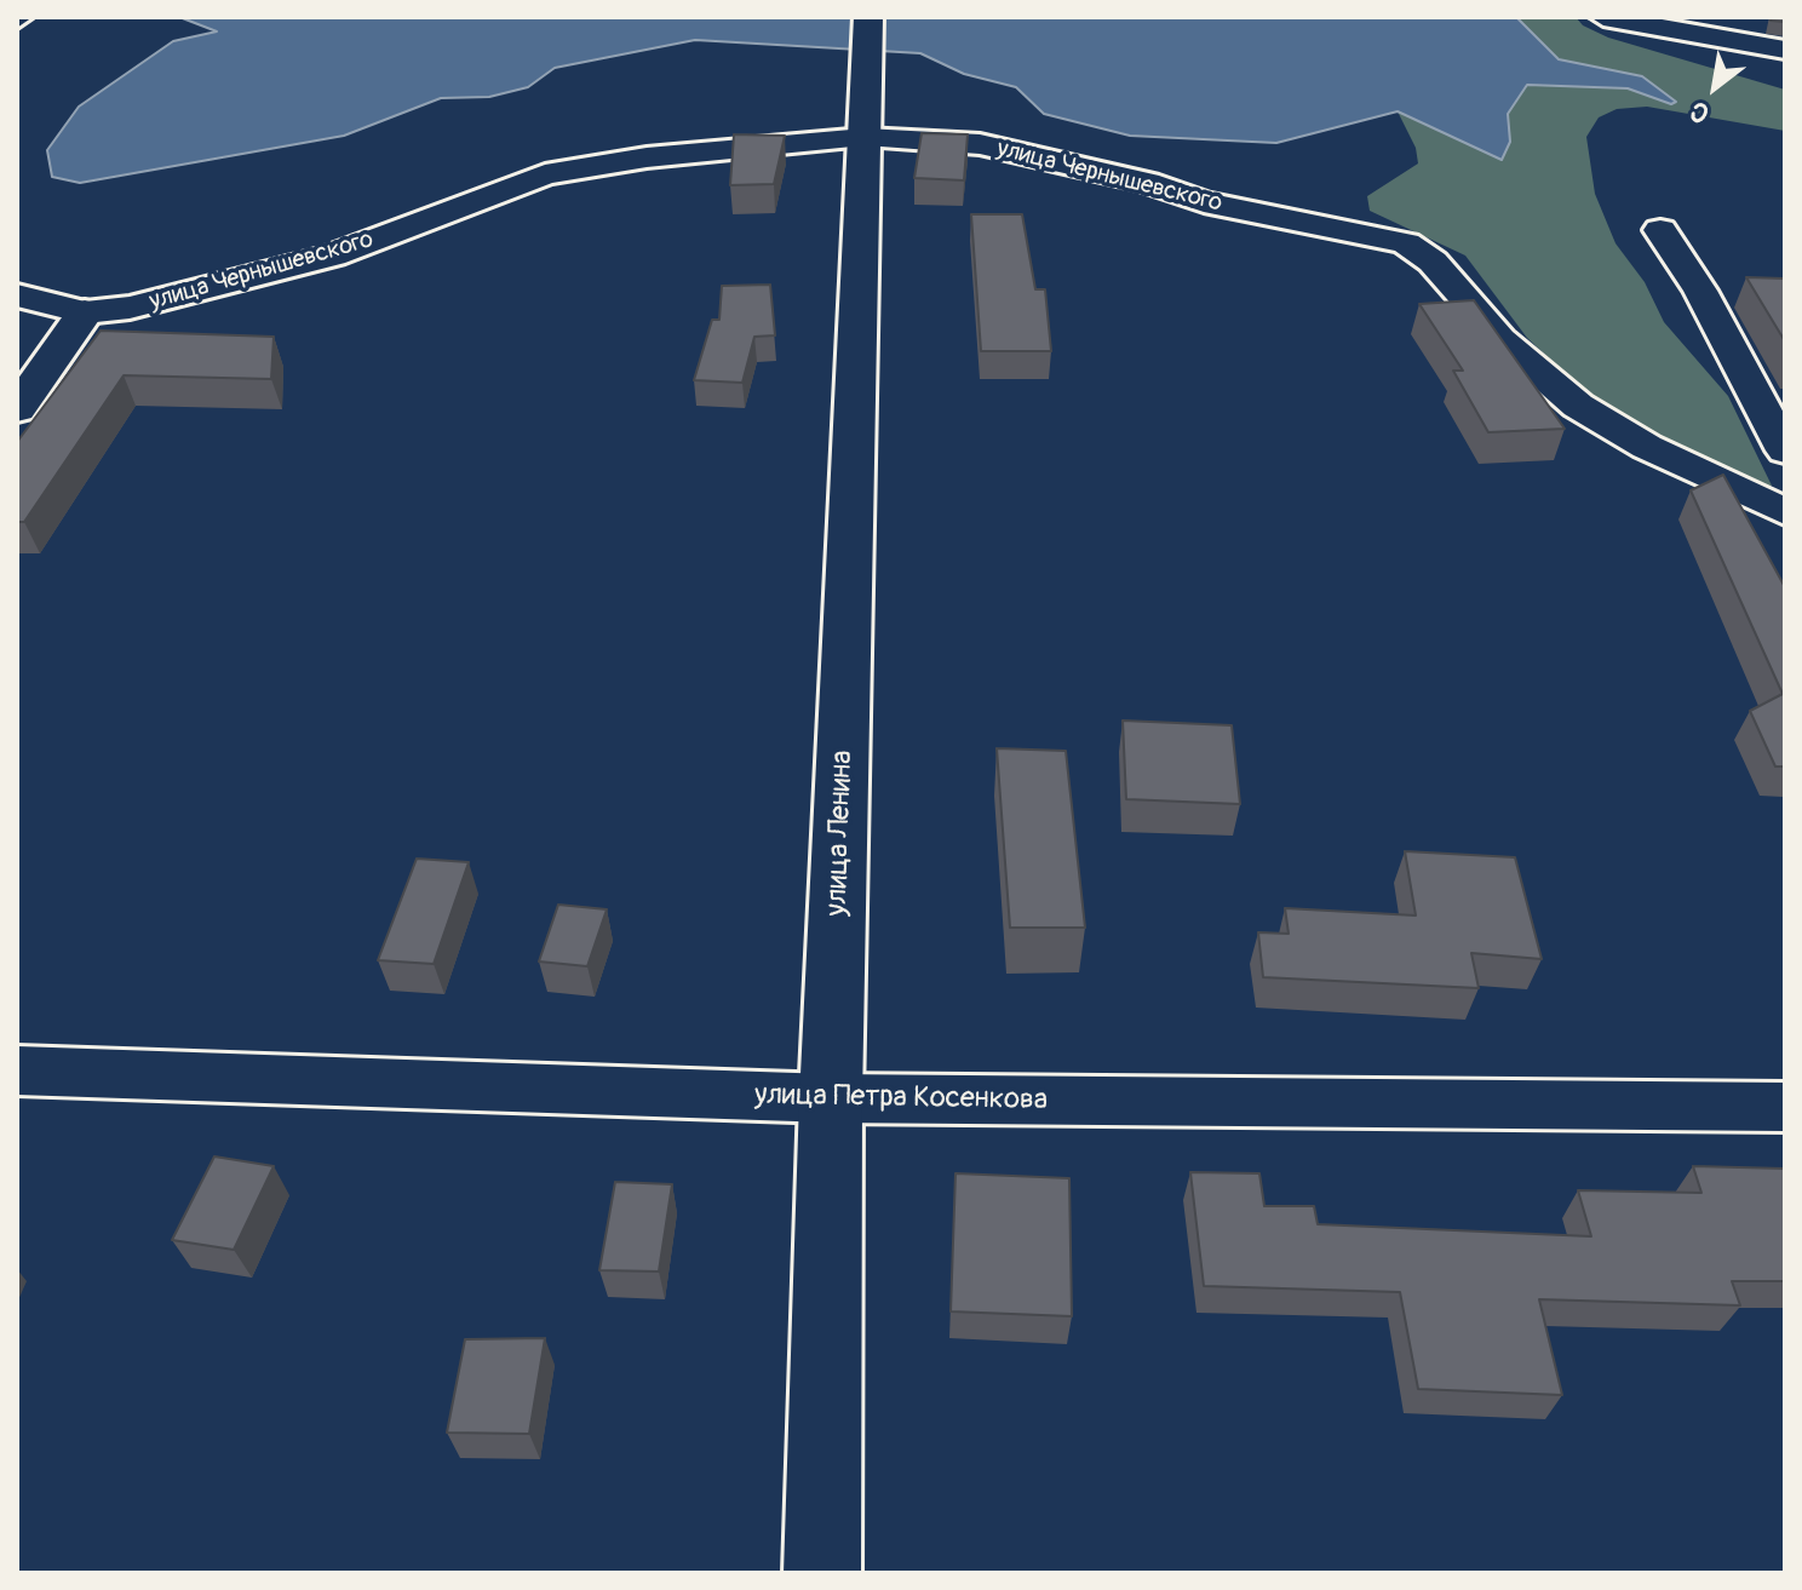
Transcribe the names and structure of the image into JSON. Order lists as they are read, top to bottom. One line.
{"streets":{"main road":["улица Ленина"],"street":["улица Чернышевского","улица Петра Косенкова"]},"crossings":[["улица Чернышевского","улица Ленина"],["улица Ленина","улица Петра Косенкова"]],"north":"bottom left"}
